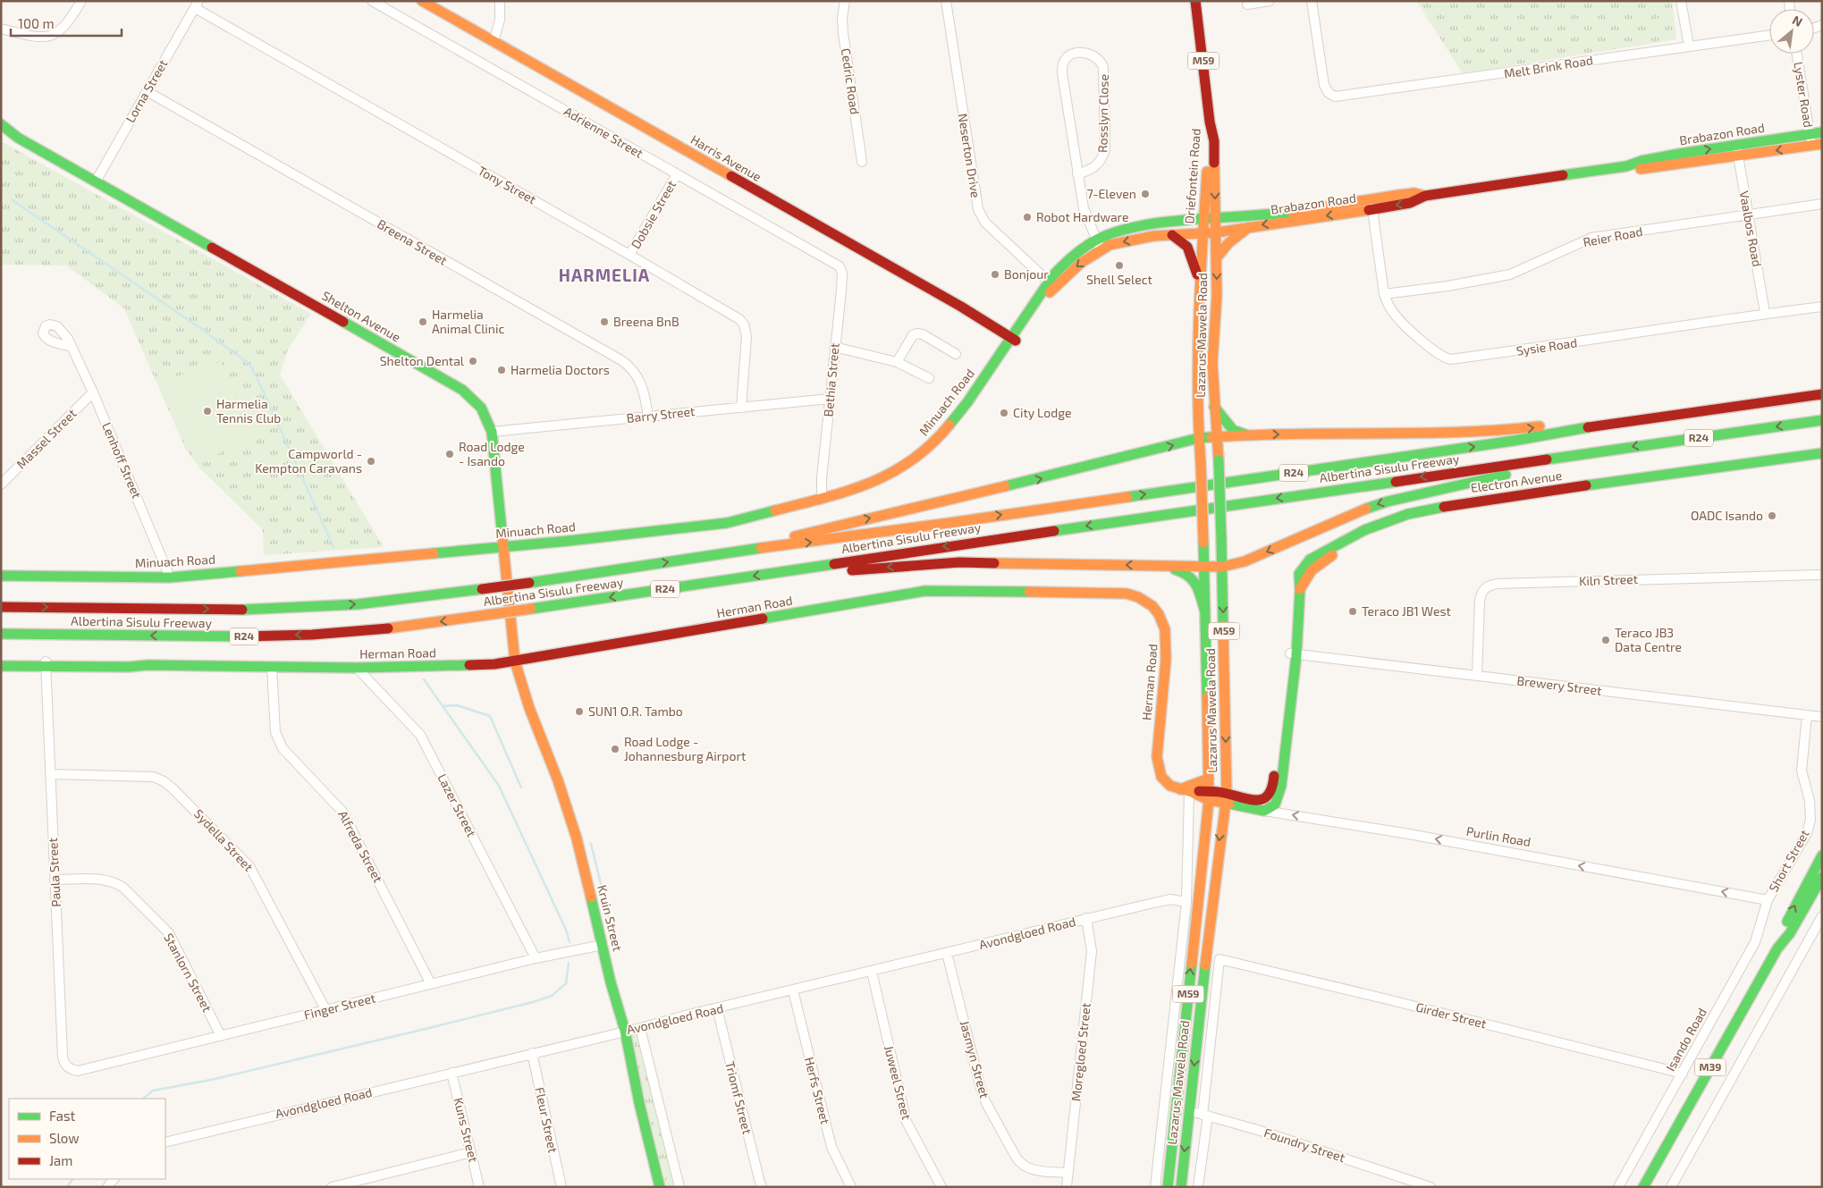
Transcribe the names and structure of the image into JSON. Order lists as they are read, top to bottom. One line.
{"streets":{"main road":["M59","Brabazon Road","Harris Avenue","Driefontein Road","Shelton Avenue","Lazarus Mawela Road","Minuach Road","R24","Albertina Sisulu Freeway","Electron Avenue","Herman Road","Purlin Road","Kruin Street","M39"],"street":["Melt Brink Road","Cedric Road","Lorna Street","Lyster Road","Rosslyn Close","Adrienne Street","Neserton Drive","Tony Street","Dobsie Street","Vaalbos Road","Reier Road","Breena Street","Sysie Road","Bethia Street","Barry Street","Massel Street","Lenhoff Street","Kiln Street","Brewery Street","Lazer Street","Sydella Street","Alfreda Street","Short Street","Paula Street","Avondgloed Road","Stanlorn Street","Finger Street","Girder Street","Isando Road","Moregloed Street","Jasmyn Street","Juweel Street","Herfs Street","Triomf Street","Fleur Street","Kuns Street","Foundry Street"]},"crossings":[["Lorna Street","Tony Street"],["Lorna Street","Breena Street"],["Lorna Street","Shelton Avenue"],["Lyster Road","Brabazon Road"],["Rosslyn Close","Brabazon Road"],["Rosslyn Close","Minuach Road"],["Adrienne Street","Dobsie Street"],["Adrienne Street","Bethia Street"],["Brabazon Road","Driefontein Road"],["Brabazon Road","Vaalbos Road"],["Brabazon Road","Lazarus Mawela Road"],["Brabazon Road","Sysie Road"],["Brabazon Road","Minuach Road"],["Neserton Drive","Minuach Road"],["Harris Avenue","Minuach Road"],["Driefontein Road","Lazarus Mawela Road"],["Tony Street","Dobsie Street"],["Tony Street","Barry Street"],["Vaalbos Road","Reier Road"],["Vaalbos Road","Sysie Road"],["Reier Road","Sysie Road"],["Breena Street","Barry Street"],["Shelton Avenue","Minuach Road"],["Shelton Avenue","Barry Street"],["Shelton Avenue","Herman Road"],["Shelton Avenue","Kruin Street"],["Lazarus Mawela Road","Electron Avenue"],["Lazarus Mawela Road","Herman Road"],["Lazarus Mawela Road","Purlin Road"],["Lazarus Mawela Road","Foundry Street"],["Bethia Street","Minuach Road"],["Bethia Street","Barry Street"],["Minuach Road","Lenhoff Street"],["Massel Street","Lenhoff Street"],["Electron Avenue","Herman Road"],["Electron Avenue","Brewery Street"],["Electron Avenue","Purlin Road"],["Kiln Street","Brewery Street"],["Herman Road","Lazer Street"],["Herman Road","Purlin Road"],["Herman Road","Alfreda Street"],["Herman Road","Paula Street"],["Herman Road","Kruin Street"],["Brewery Street","Short Street"],["Lazer Street","Finger Street"],["Purlin Road","Short Street"],["Purlin Road","Isando Road"],["Sydella Street","Paula Street"],["Sydella Street","Finger Street"],["Alfreda Street","Finger Street"],["Short Street","Isando Road"],["Paula Street","Stanlorn Street"],["Paula Street","Finger Street"],["Kruin Street","Avondgloed Road"],["Kruin Street","Finger Street"],["Avondgloed Road","Moregloed Street"],["Avondgloed Road","Jasmyn Street"],["Avondgloed Road","Juweel Street"],["Avondgloed Road","Herfs Street"],["Avondgloed Road","Triomf Street"],["Avondgloed Road","Fleur Street"],["Avondgloed Road","Kuns Street"],["Stanlorn Street","Finger Street"],["Girder Street","Isando Road"],["Girder Street","Foundry Street"],["Moregloed Street","Jasmyn Street"]],"one_way":["Purlin Road"],"districts":["HARMELIA"],"places":["7-Eleven","Robot Hardware","Shell Select","Bonjour","Harmelia Animal Clinic","Breena BnB","Shelton Dental","Harmelia Doctors","Harmelia Tennis Club","City Lodge","Road Lodge - Isando","Campworld - Kempton Caravans","OADC Isando","Teraco JB1 West","Teraco JB3 Data Centre","SUN1 O.R. Tambo","Road Lodge - Johannesburg Airport"],"legend":["Fast","Slow","Jam"],"scale_bar":"100 m","north":"top right"}
